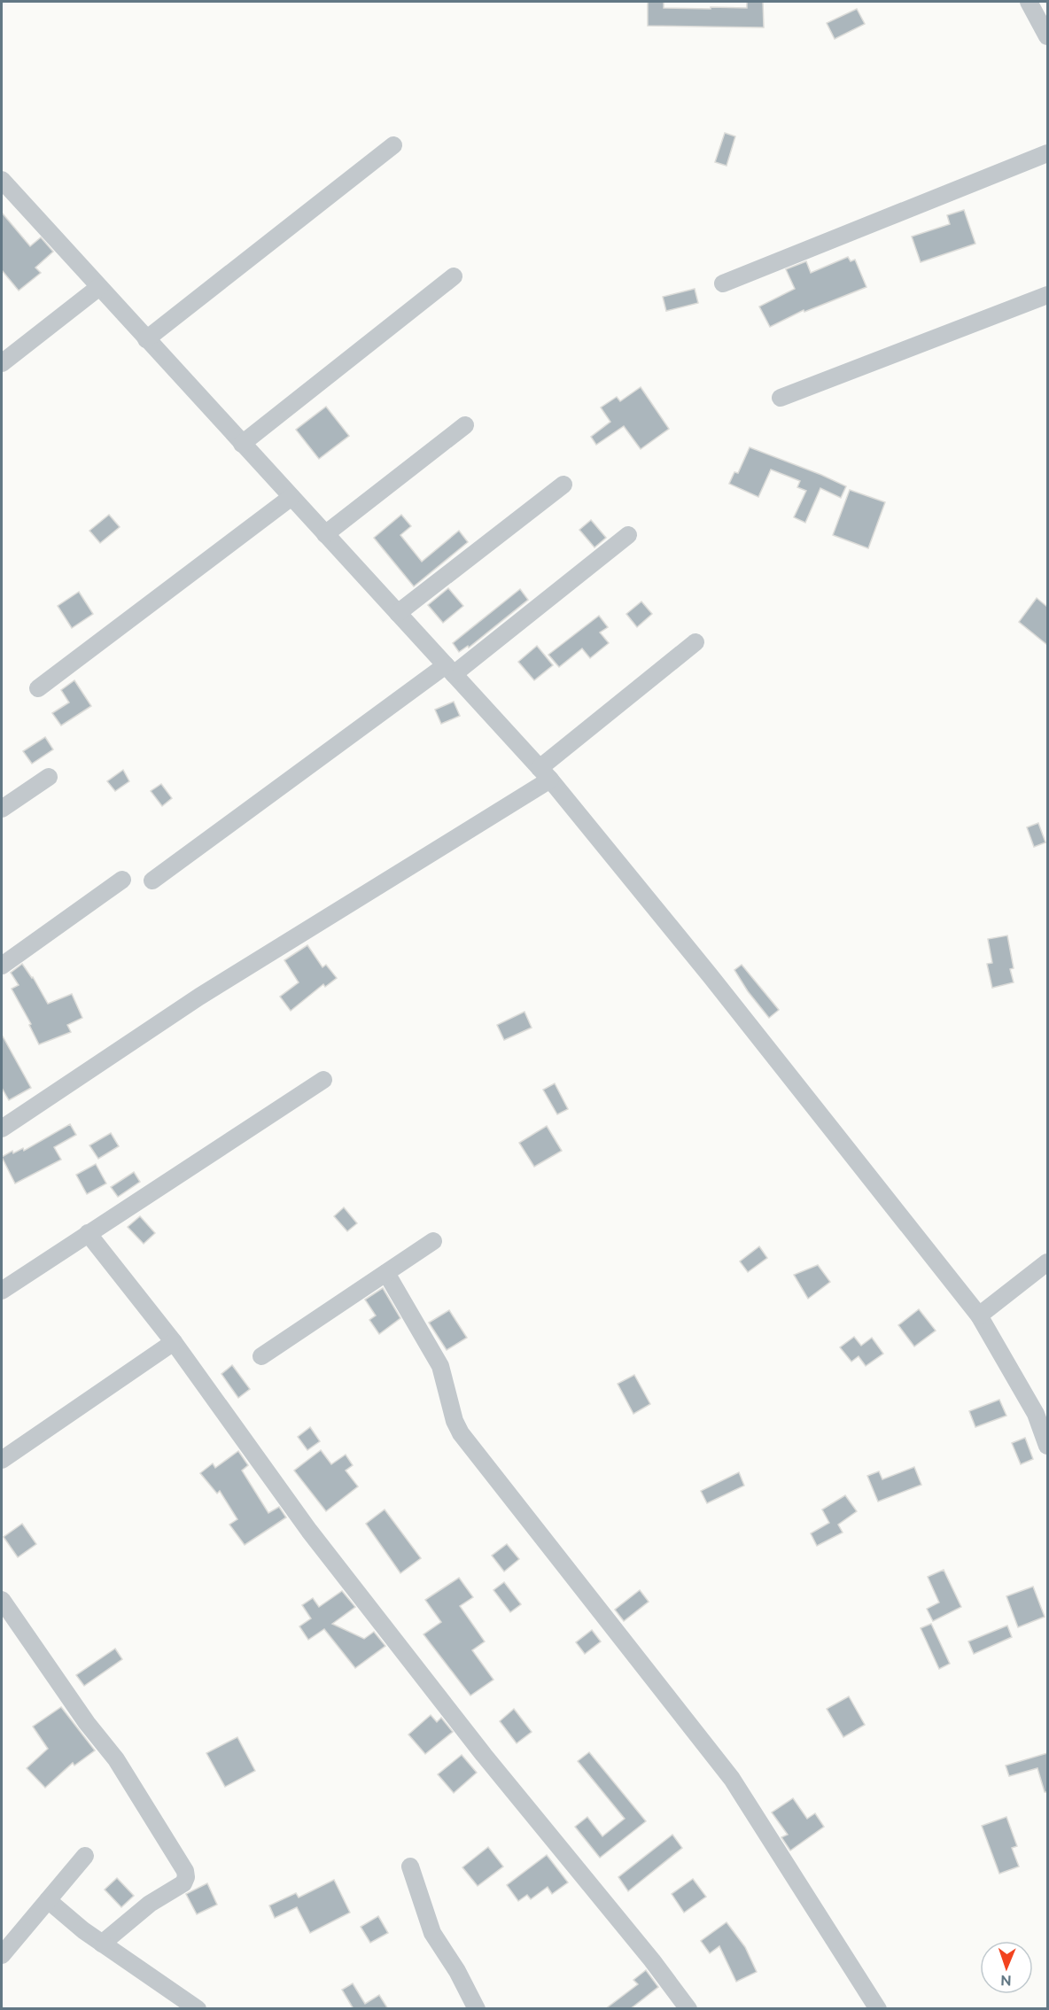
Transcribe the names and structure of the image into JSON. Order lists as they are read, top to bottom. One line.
{"north":"bottom"}
